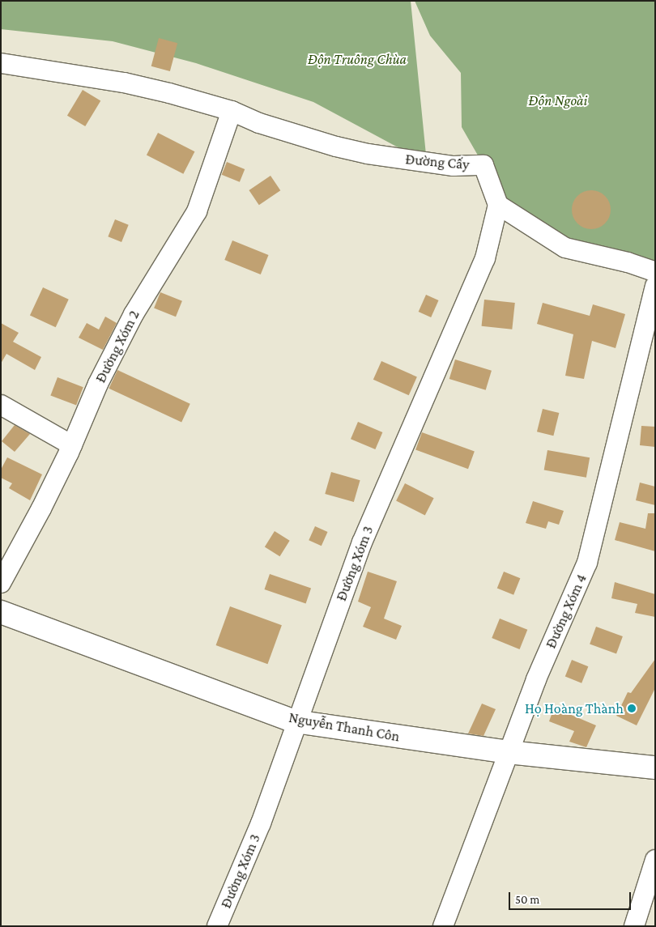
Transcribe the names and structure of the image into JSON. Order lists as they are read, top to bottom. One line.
{"streets":{"street":["Đường Cấy","Đường Xóm 2","Đường Xóm 3","Đường Xóm 4","Nguyễn Thanh Côn"]},"crossings":[["Đường Cấy","Đường Xóm 2"],["Đường Cấy","Đường Xóm 3"],["Đường Xóm 3","Nguyễn Thanh Côn"],["Đường Xóm 4","Nguyễn Thanh Côn"]],"parks":["Độn Truông Chùa","Độn Ngoài"],"places":["Họ Hoàng Thành"],"scale_bar":"50 m"}
